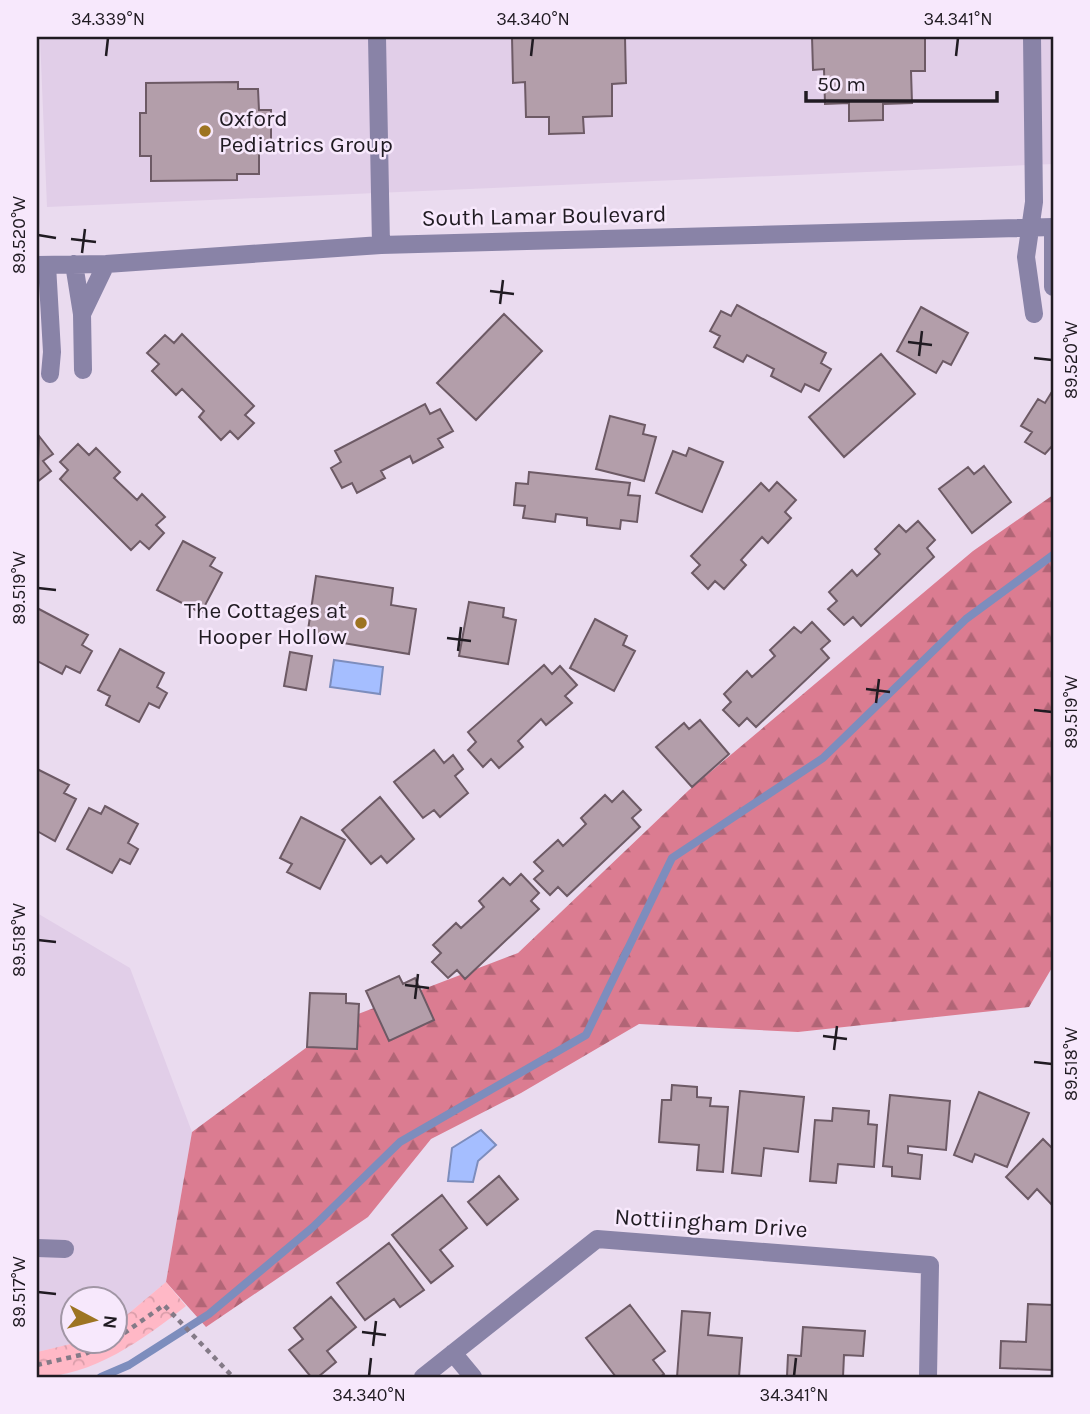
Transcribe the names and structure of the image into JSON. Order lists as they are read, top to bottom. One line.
{"streets":{"street":["South Lamar Boulevard","Nottiingham Drive"]},"places":["Oxford Pediatrics Group","The Cottages at Hooper Hollow"],"scale_bar":"50 m","north":"right","coordinates":["34.339°N","34.340°N","34.341°N","89.520°W","89.519°W","89.518°W","89.517°W"]}
